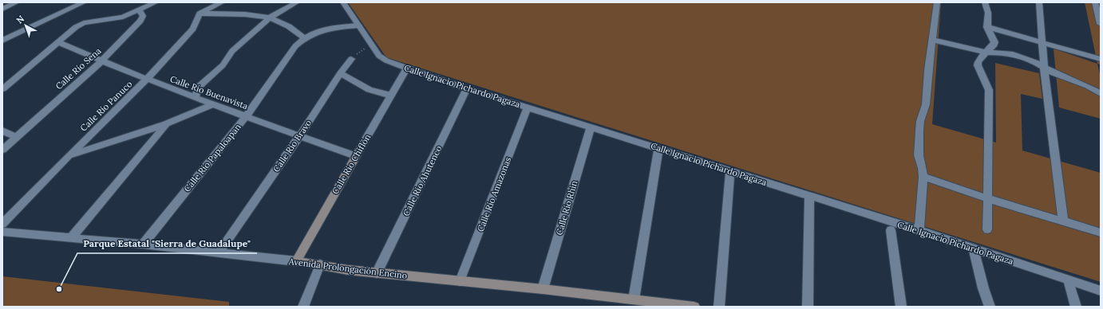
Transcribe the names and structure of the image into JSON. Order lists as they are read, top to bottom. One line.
{"streets":{"main road":["Calle Río Chiflón","Avenida Prolongación Encino"],"street":["Calle Río Sena","Calle Ignacio Pichardo Pagaza","Calle Río Buenavista","Calle Río Panuco","Calle Río Bravo","Calle Río Papaloapan","Calle Río Ahutenco","Calle Río Amazonas","Calle Río Rhin"]},"crossings":[["Calle Río Sena","Calle Río Buenavista"],["Calle Ignacio Pichardo Pagaza","Calle Río Papaloapan"],["Calle Ignacio Pichardo Pagaza","Calle Río Chiflón"],["Calle Ignacio Pichardo Pagaza","Calle Río Ahutenco"],["Calle Ignacio Pichardo Pagaza","Calle Río Amazonas"],["Calle Ignacio Pichardo Pagaza","Calle Río Rhin"],["Calle Río Buenavista","Calle Río Panuco"],["Calle Río Buenavista","Calle Río Bravo"],["Calle Río Buenavista","Calle Río Papaloapan"],["Calle Río Buenavista","Calle Río Chiflón"],["Calle Río Bravo","Avenida Prolongación Encino"],["Calle Río Papaloapan","Avenida Prolongación Encino"],["Calle Río Chiflón","Avenida Prolongación Encino"],["Calle Río Ahutenco","Avenida Prolongación Encino"],["Calle Río Amazonas","Avenida Prolongación Encino"],["Calle Río Rhin","Avenida Prolongación Encino"]],"places":["Parque Estatal \"Sierra de Guadalupe\""],"north":"top left"}
